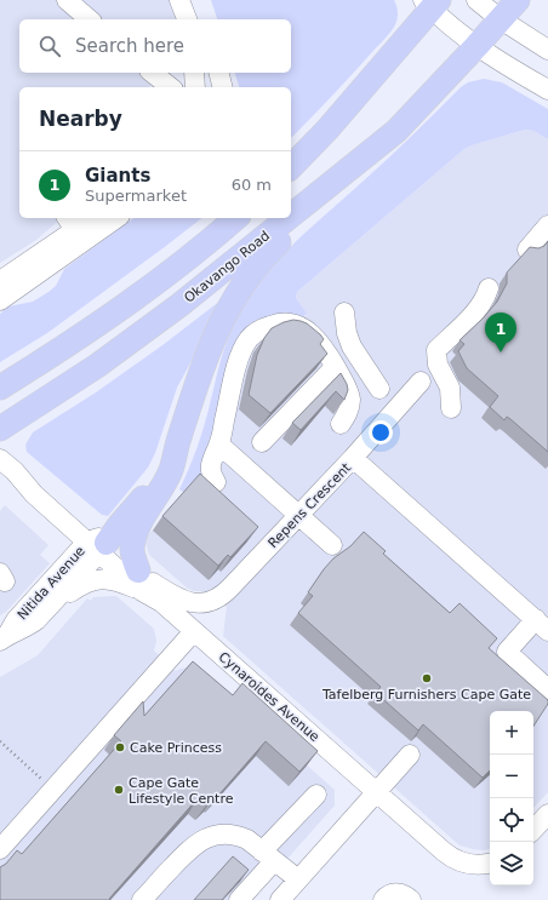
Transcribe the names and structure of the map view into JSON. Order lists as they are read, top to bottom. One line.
{"streets":{"main road":["Okavango Road"],"street":["Repens Crescent","Nitida Avenue","Cynaroides Avenue"]},"crossings":[["Repens Crescent","Nitida Avenue"],["Repens Crescent","Cynaroides Avenue"],["Nitida Avenue","Cynaroides Avenue"]],"places":["Tafelberg Furnishers Cape Gate","Cake Princess","Cape Gate Lifestyle Centre"],"page":{"search":"Search here","heading":"Nearby","list":[{"mark":"1","name":"Giants","note":"Supermarket","value":"60 m"}],"pins":"1","map_buttons":["+","−"]}}
